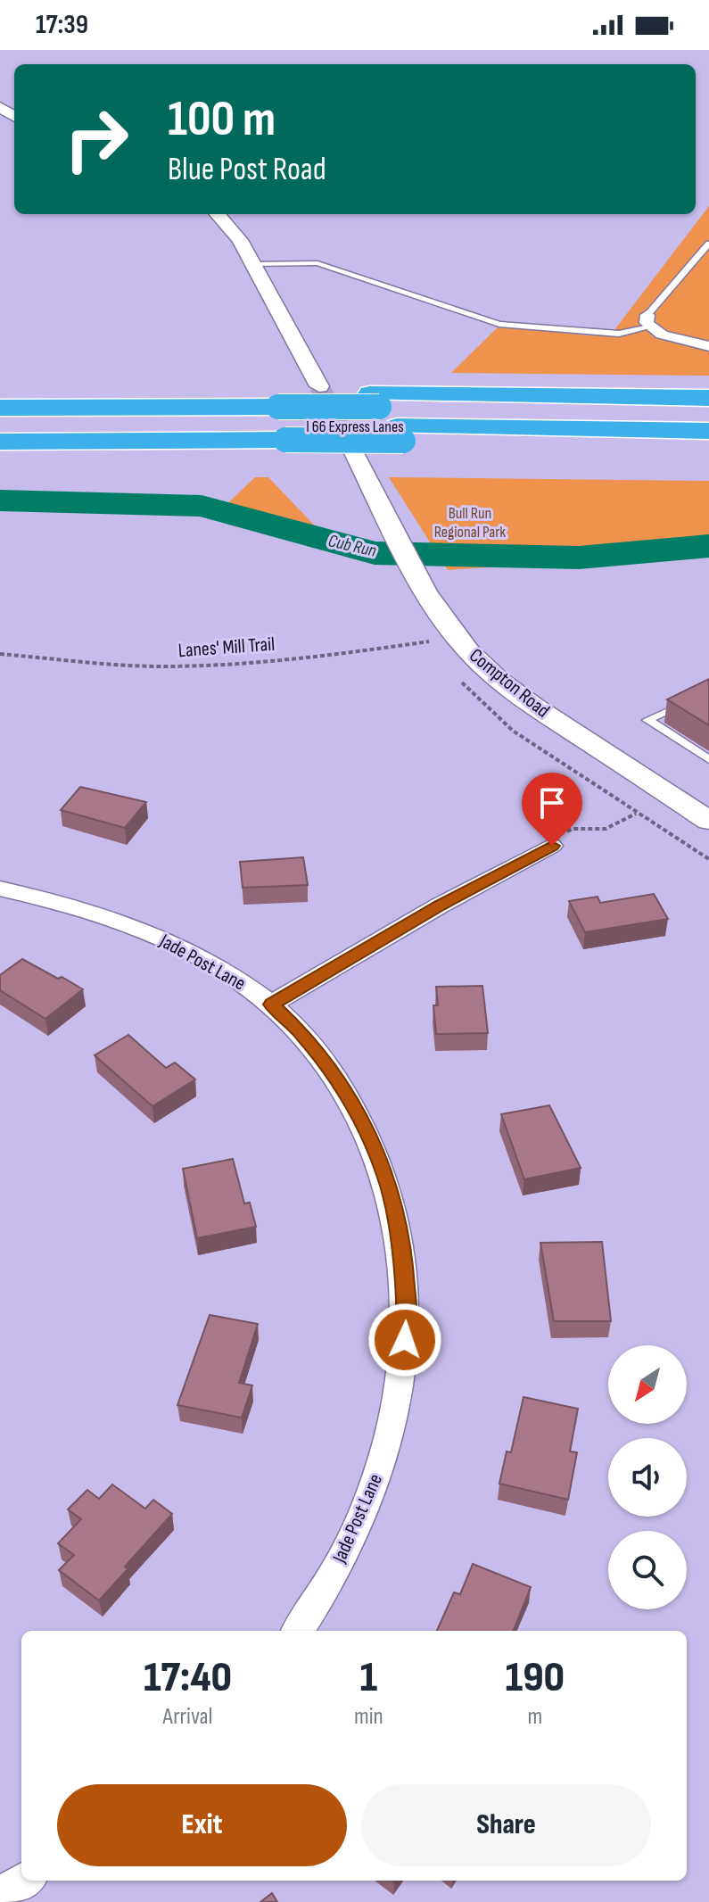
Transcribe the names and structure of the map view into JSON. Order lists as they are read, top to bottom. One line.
{"streets":{"highway":["I 66 Express Lanes"],"street":["Compton Road","Jade Post Lane"],"path":["Lanes' Mill Trail"]},"crossings":[["Lanes' Mill Trail","Compton Road"]],"water":["Cub Run"],"parks":["Bull Run Regional Park"],"north":"bottom left","page":{"status":"17:39","turn":["100 m","Blue Post Road"],"eta":["17:40","Arrival","1","min","190","m"],"buttons":["Exit","Share"]}}
